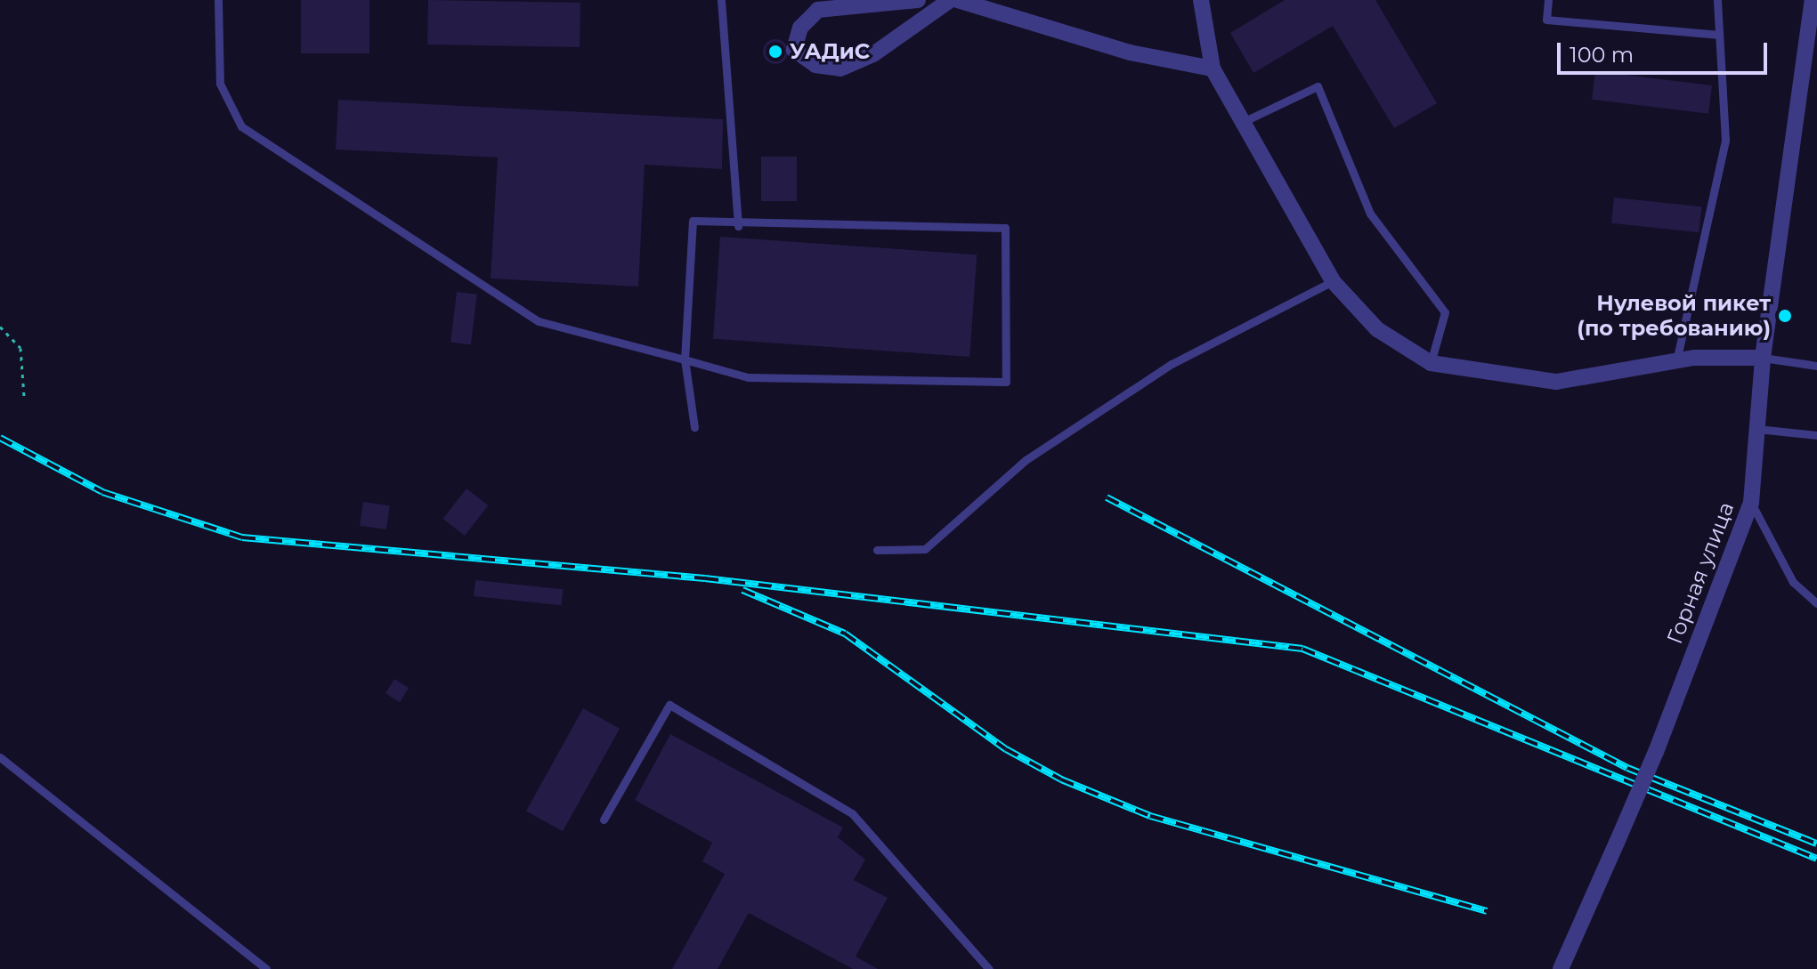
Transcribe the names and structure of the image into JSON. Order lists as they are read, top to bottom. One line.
{"streets":{"street":["Горная улица"]},"places":["УАДиС","Нулевой пикет (по требованию)"],"scale_bar":"100 m"}
